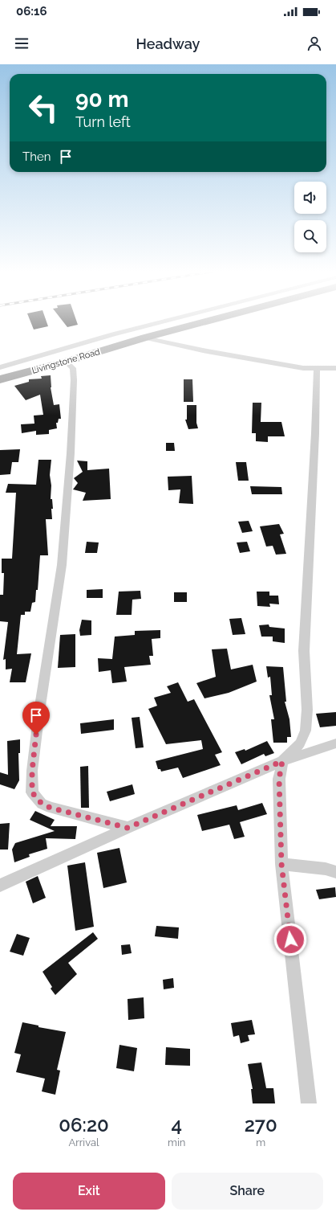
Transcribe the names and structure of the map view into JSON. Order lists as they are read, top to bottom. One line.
{"streets":{"highway":["Livingstone Road"]},"page":{"status":"06:16","header":"Headway","turn":["90 m","Turn left"],"then":"Then","eta":["06:20","Arrival","4","min","270","m"],"buttons":["Exit","Share"]}}
